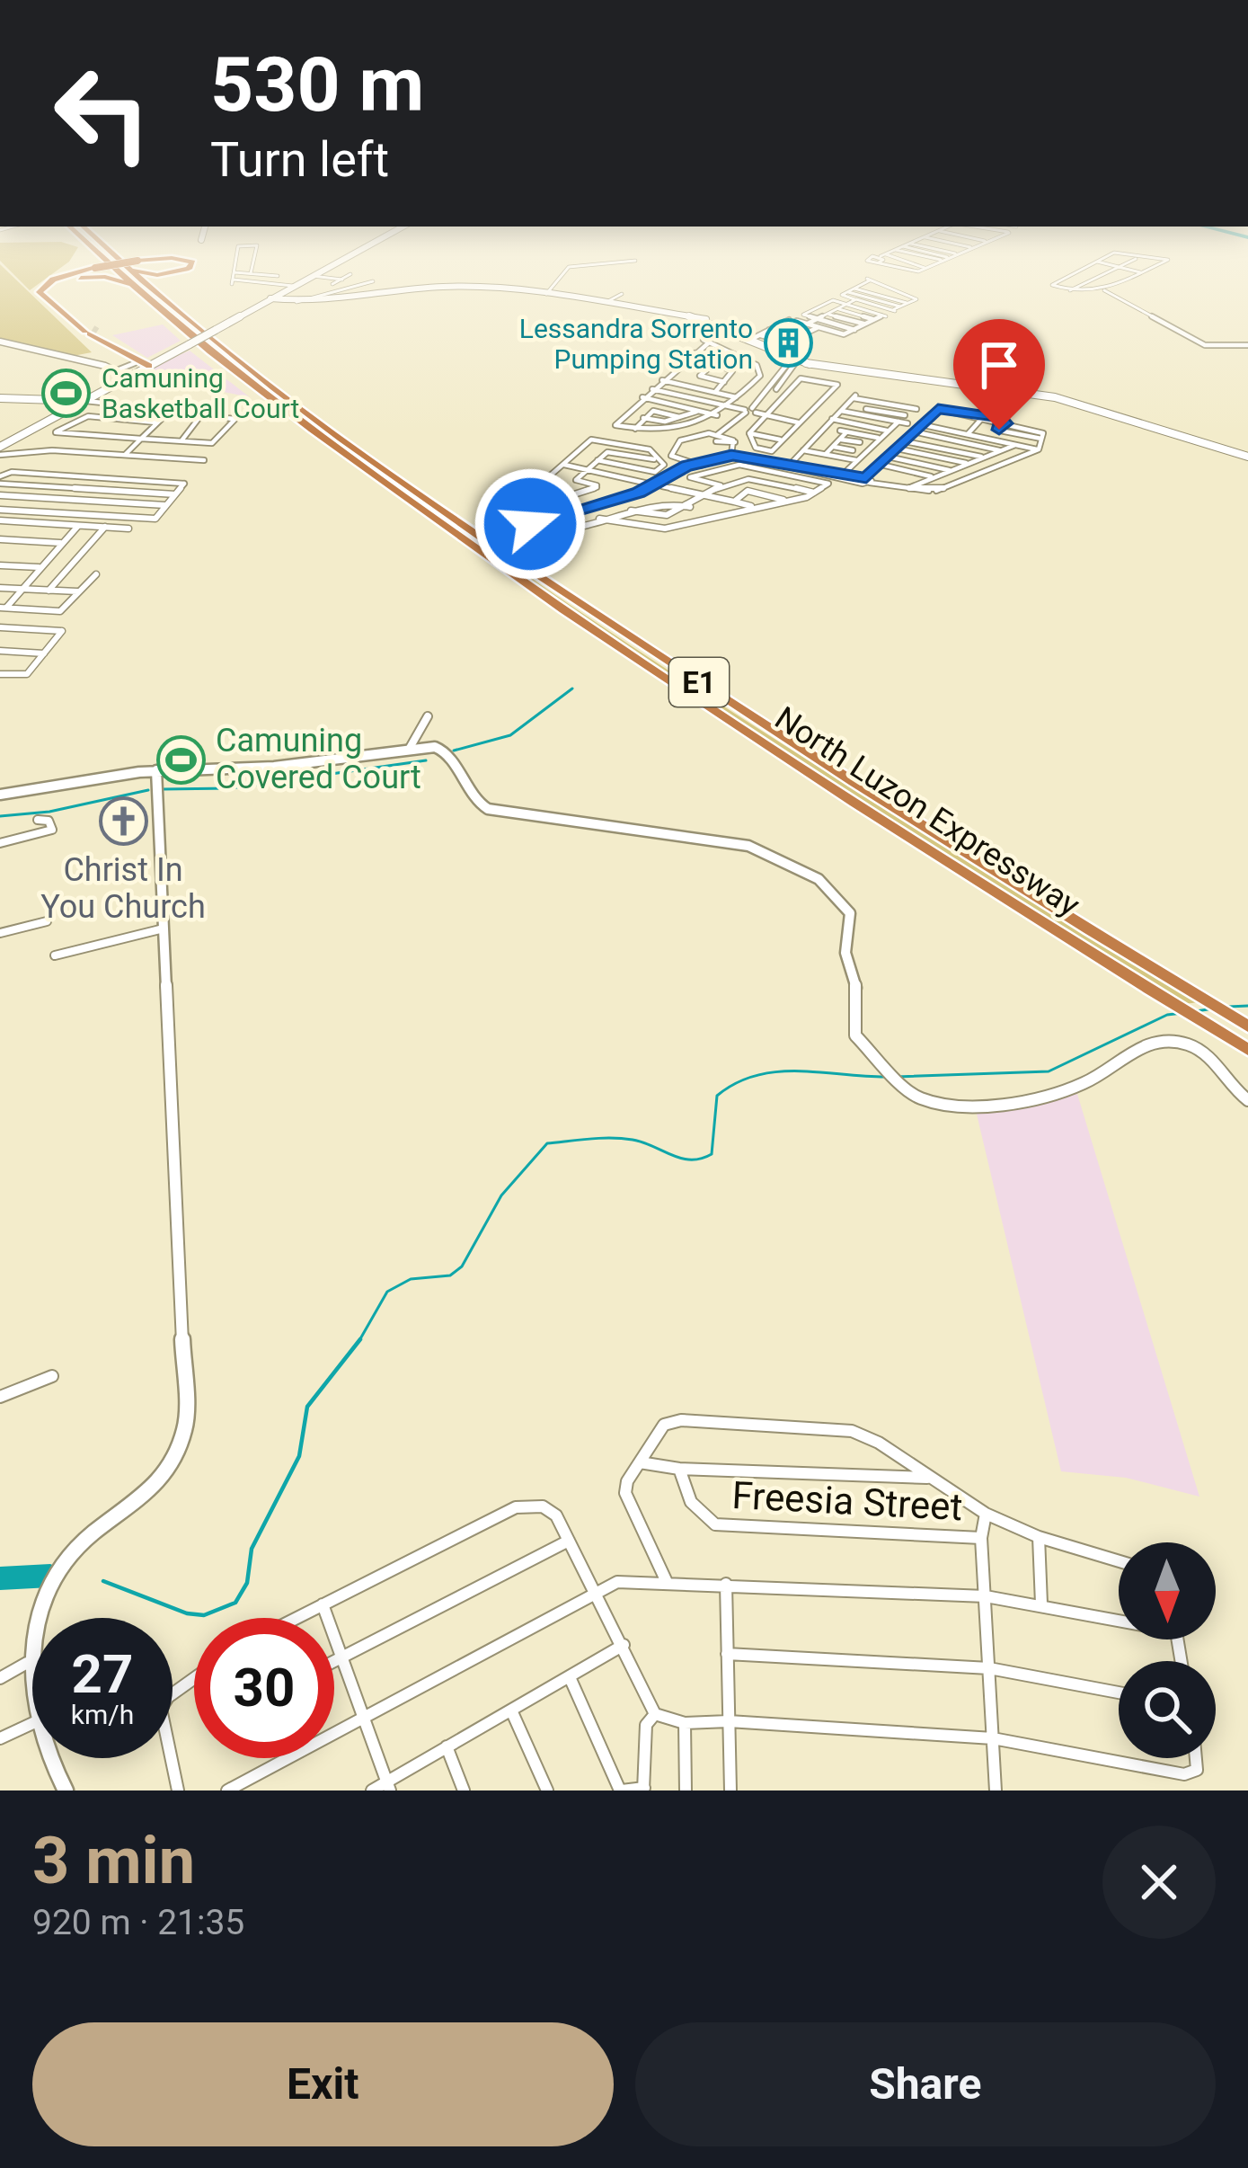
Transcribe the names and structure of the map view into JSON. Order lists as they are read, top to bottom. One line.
{"streets":{"highway":["E1","North Luzon Expressway"],"street":["Freesia Street"]},"places":{"building":["Lessandra Sorrento Pumping Station"],"sports":["Camuning Basketball Court","Camuning Covered Court"],"church":["Christ In You Church"]},"north":"bottom","page":{"turn":["530 m","Turn left"],"speed":"27 km/h","limit":"30","heading":["3 min","920 m · 21:35"],"buttons":["Exit","Share"]}}
